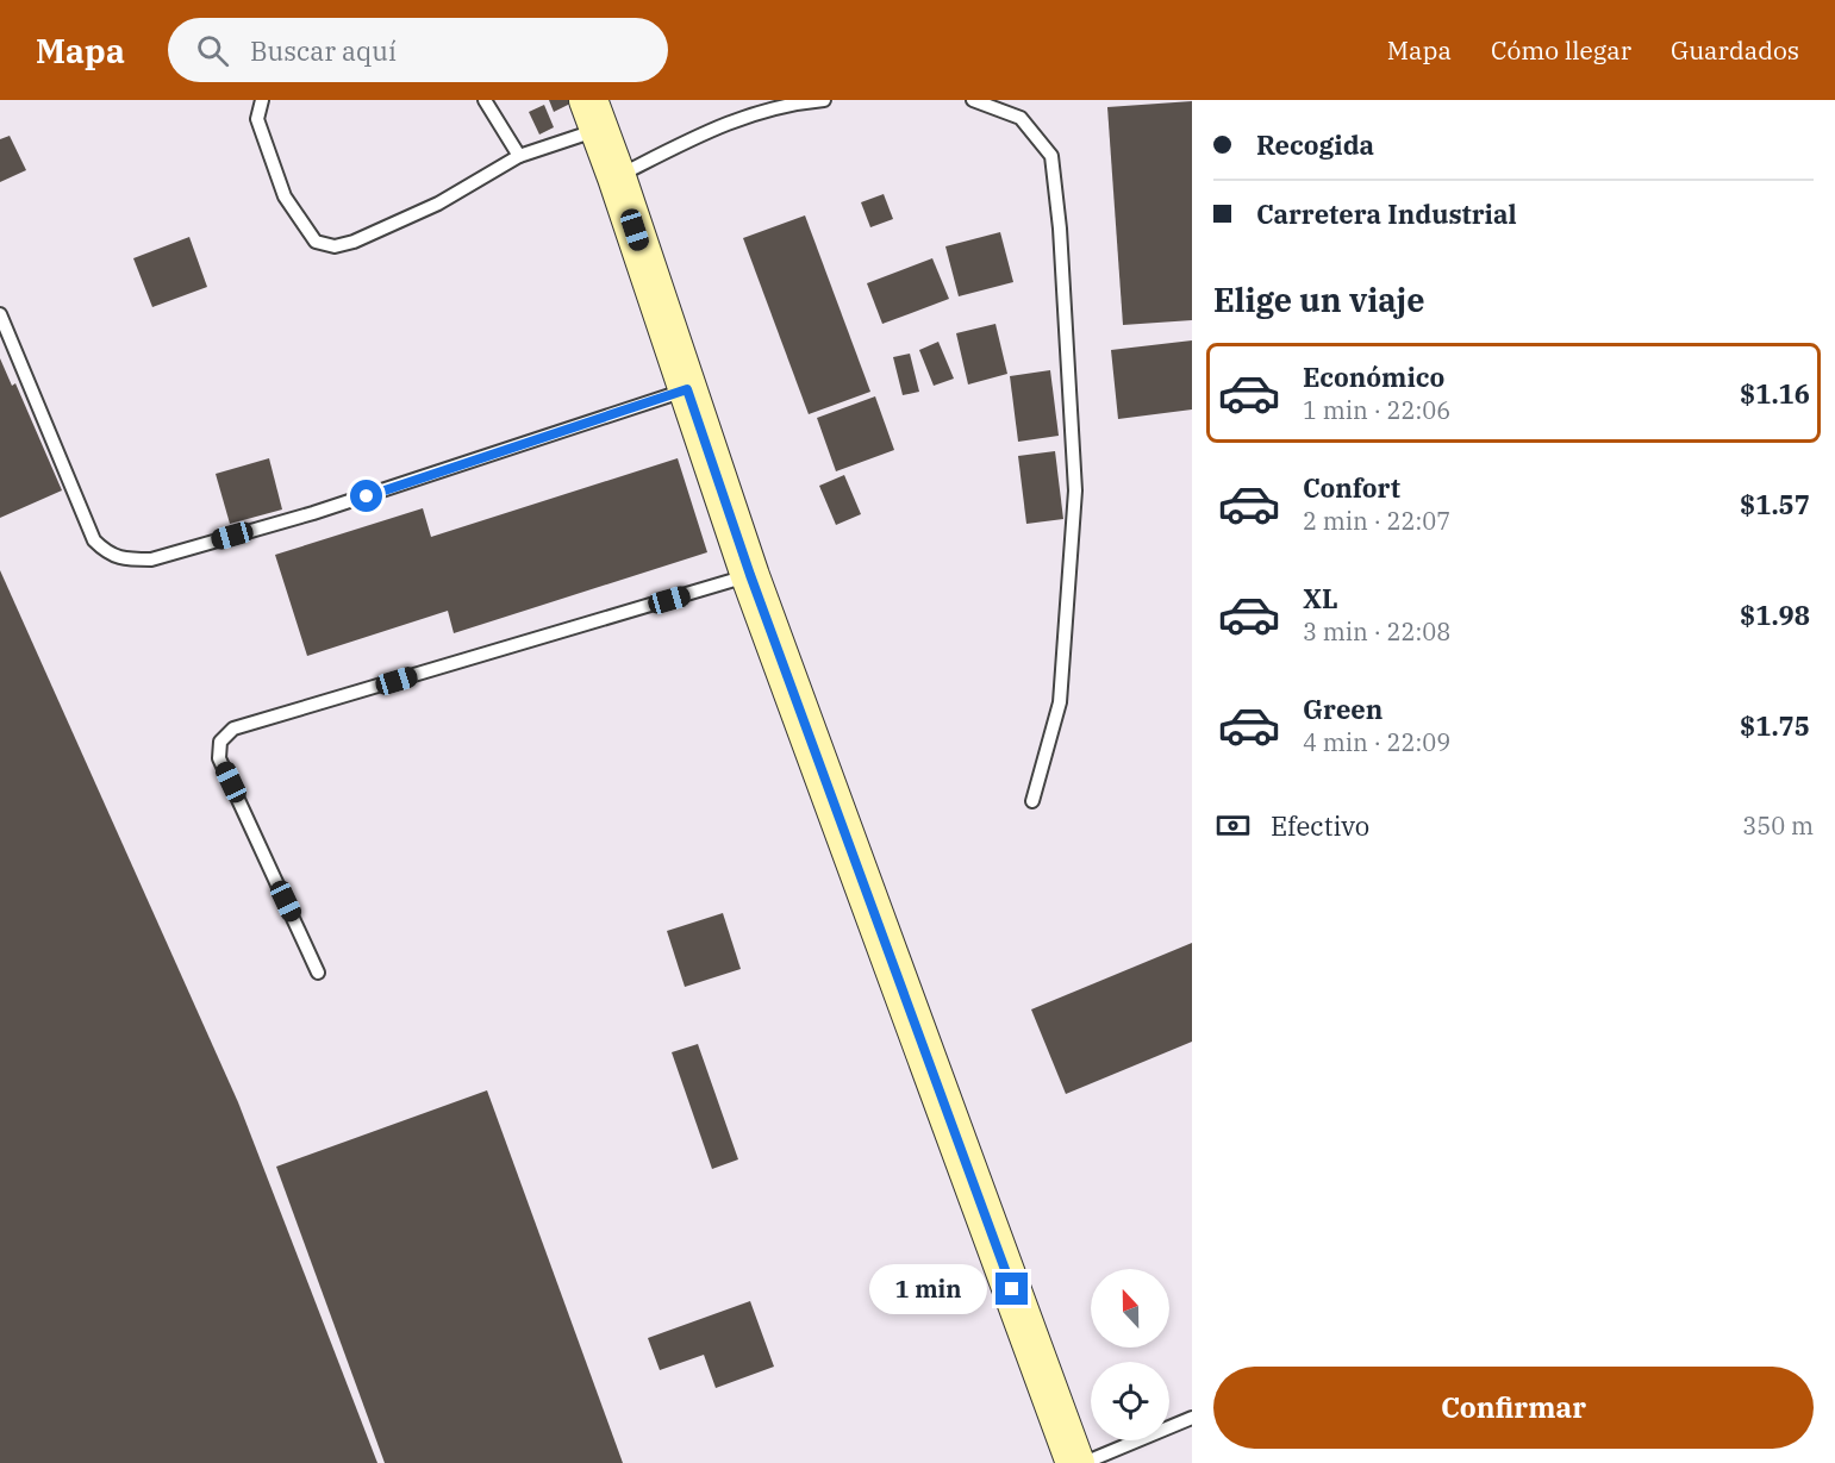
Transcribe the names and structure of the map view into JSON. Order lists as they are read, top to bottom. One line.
{"north":"top","page":{"header":"Mapa","search":"Buscar aquí","nav":["Mapa","Cómo llegar","Guardados"],"banner":["Recogida","Carretera Industrial"],"heading":"Elige un viaje","list":[{"name":"Económico","note":"1 min · 22:06","value":"$1.16"},{"name":"Confort","note":"2 min · 22:07","value":"$1.57"},{"name":"XL","note":"3 min · 22:08","value":"$1.98"},{"name":"Green","note":"4 min · 22:09","value":"$1.75"}],"pay":["Efectivo","350 m"],"bubble":"1 min","buttons":"Confirmar"}}
